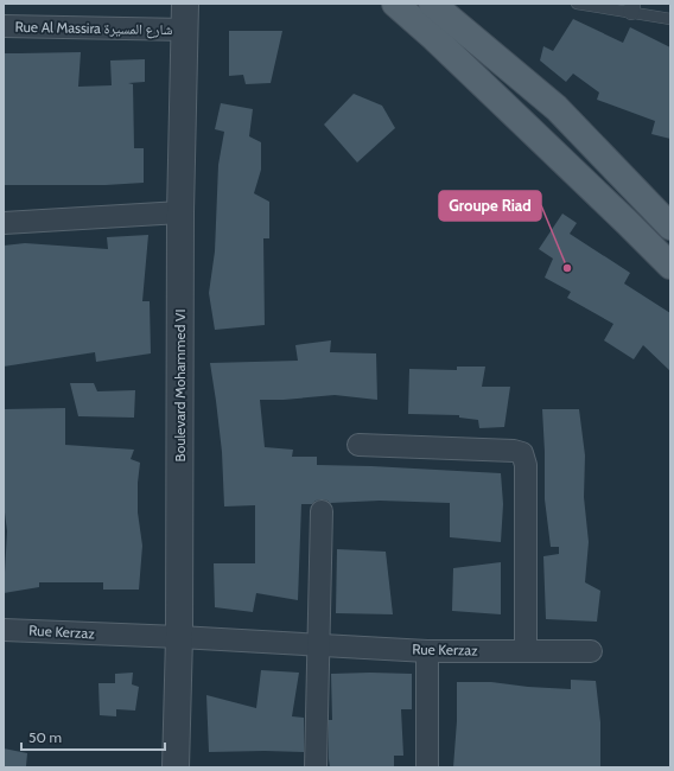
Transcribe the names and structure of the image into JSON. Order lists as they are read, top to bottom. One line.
{"streets":{"street":["Rue Al Massira شارع المسيرة","Boulevard Mohammed VI","Rue Kerzaz"]},"crossings":[["Rue Al Massira شارع المسيرة","Boulevard Mohammed VI"],["Boulevard Mohammed VI","Rue Kerzaz"]],"places":["Groupe Riad"],"scale_bar":"50 m"}
